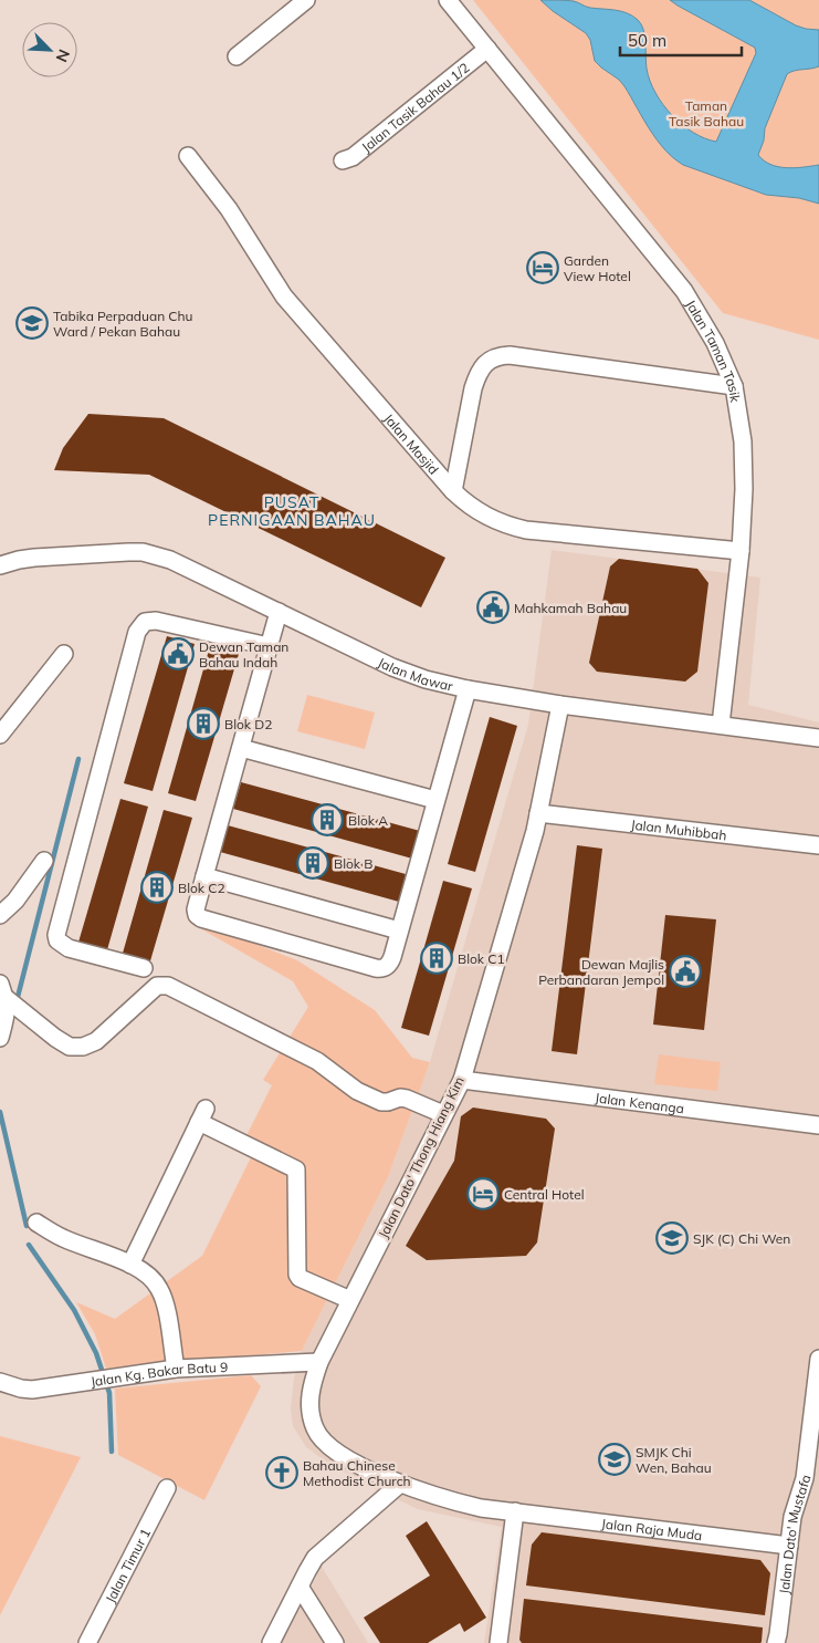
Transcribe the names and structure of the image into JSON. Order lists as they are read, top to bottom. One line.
{"streets":{"street":["Jalan Tasik Bahau 1/2","Jalan Taman Tasik","Jalan Masjid","Jalan Mawar","Jalan Muhibbah","Jalan Kenanga","Jalan Dato' Thong Hiang Kim","Jalan Kg. Bakar Batu 9","Jalan Raja Muda","Jalan Dato' Mustafa","Jalan Timur 1"]},"crossings":[["Jalan Tasik Bahau 1/2","Jalan Taman Tasik"],["Jalan Taman Tasik","Jalan Masjid"],["Jalan Taman Tasik","Jalan Mawar"],["Jalan Mawar","Jalan Dato' Thong Hiang Kim"],["Jalan Muhibbah","Jalan Dato' Thong Hiang Kim"],["Jalan Kenanga","Jalan Dato' Thong Hiang Kim"],["Jalan Dato' Thong Hiang Kim","Jalan Kg. Bakar Batu 9"],["Jalan Dato' Thong Hiang Kim","Jalan Raja Muda"],["Jalan Raja Muda","Jalan Dato' Mustafa"]],"districts":["PUSAT PERNIGAAN BAHAU"],"parks":["Taman Tasik Bahau"],"places":{"hotel":["Garden View Hotel","Central Hotel"],"school or university":["Tabika Perpaduan Chu Ward / Pekan Bahau","SJK (C) Chi Wen","SMJK Chi Wen, Bahau"],"public building":["Mahkamah Bahau","Dewan Taman Bahau Indah","Dewan Majlis Perbandaran Jempol"],"building":["Blok D2","Blok A","Blok B","Blok C2","Blok C1"],"church":["Bahau Chinese Methodist Church"]},"scale_bar":"50 m","north":"bottom right"}
